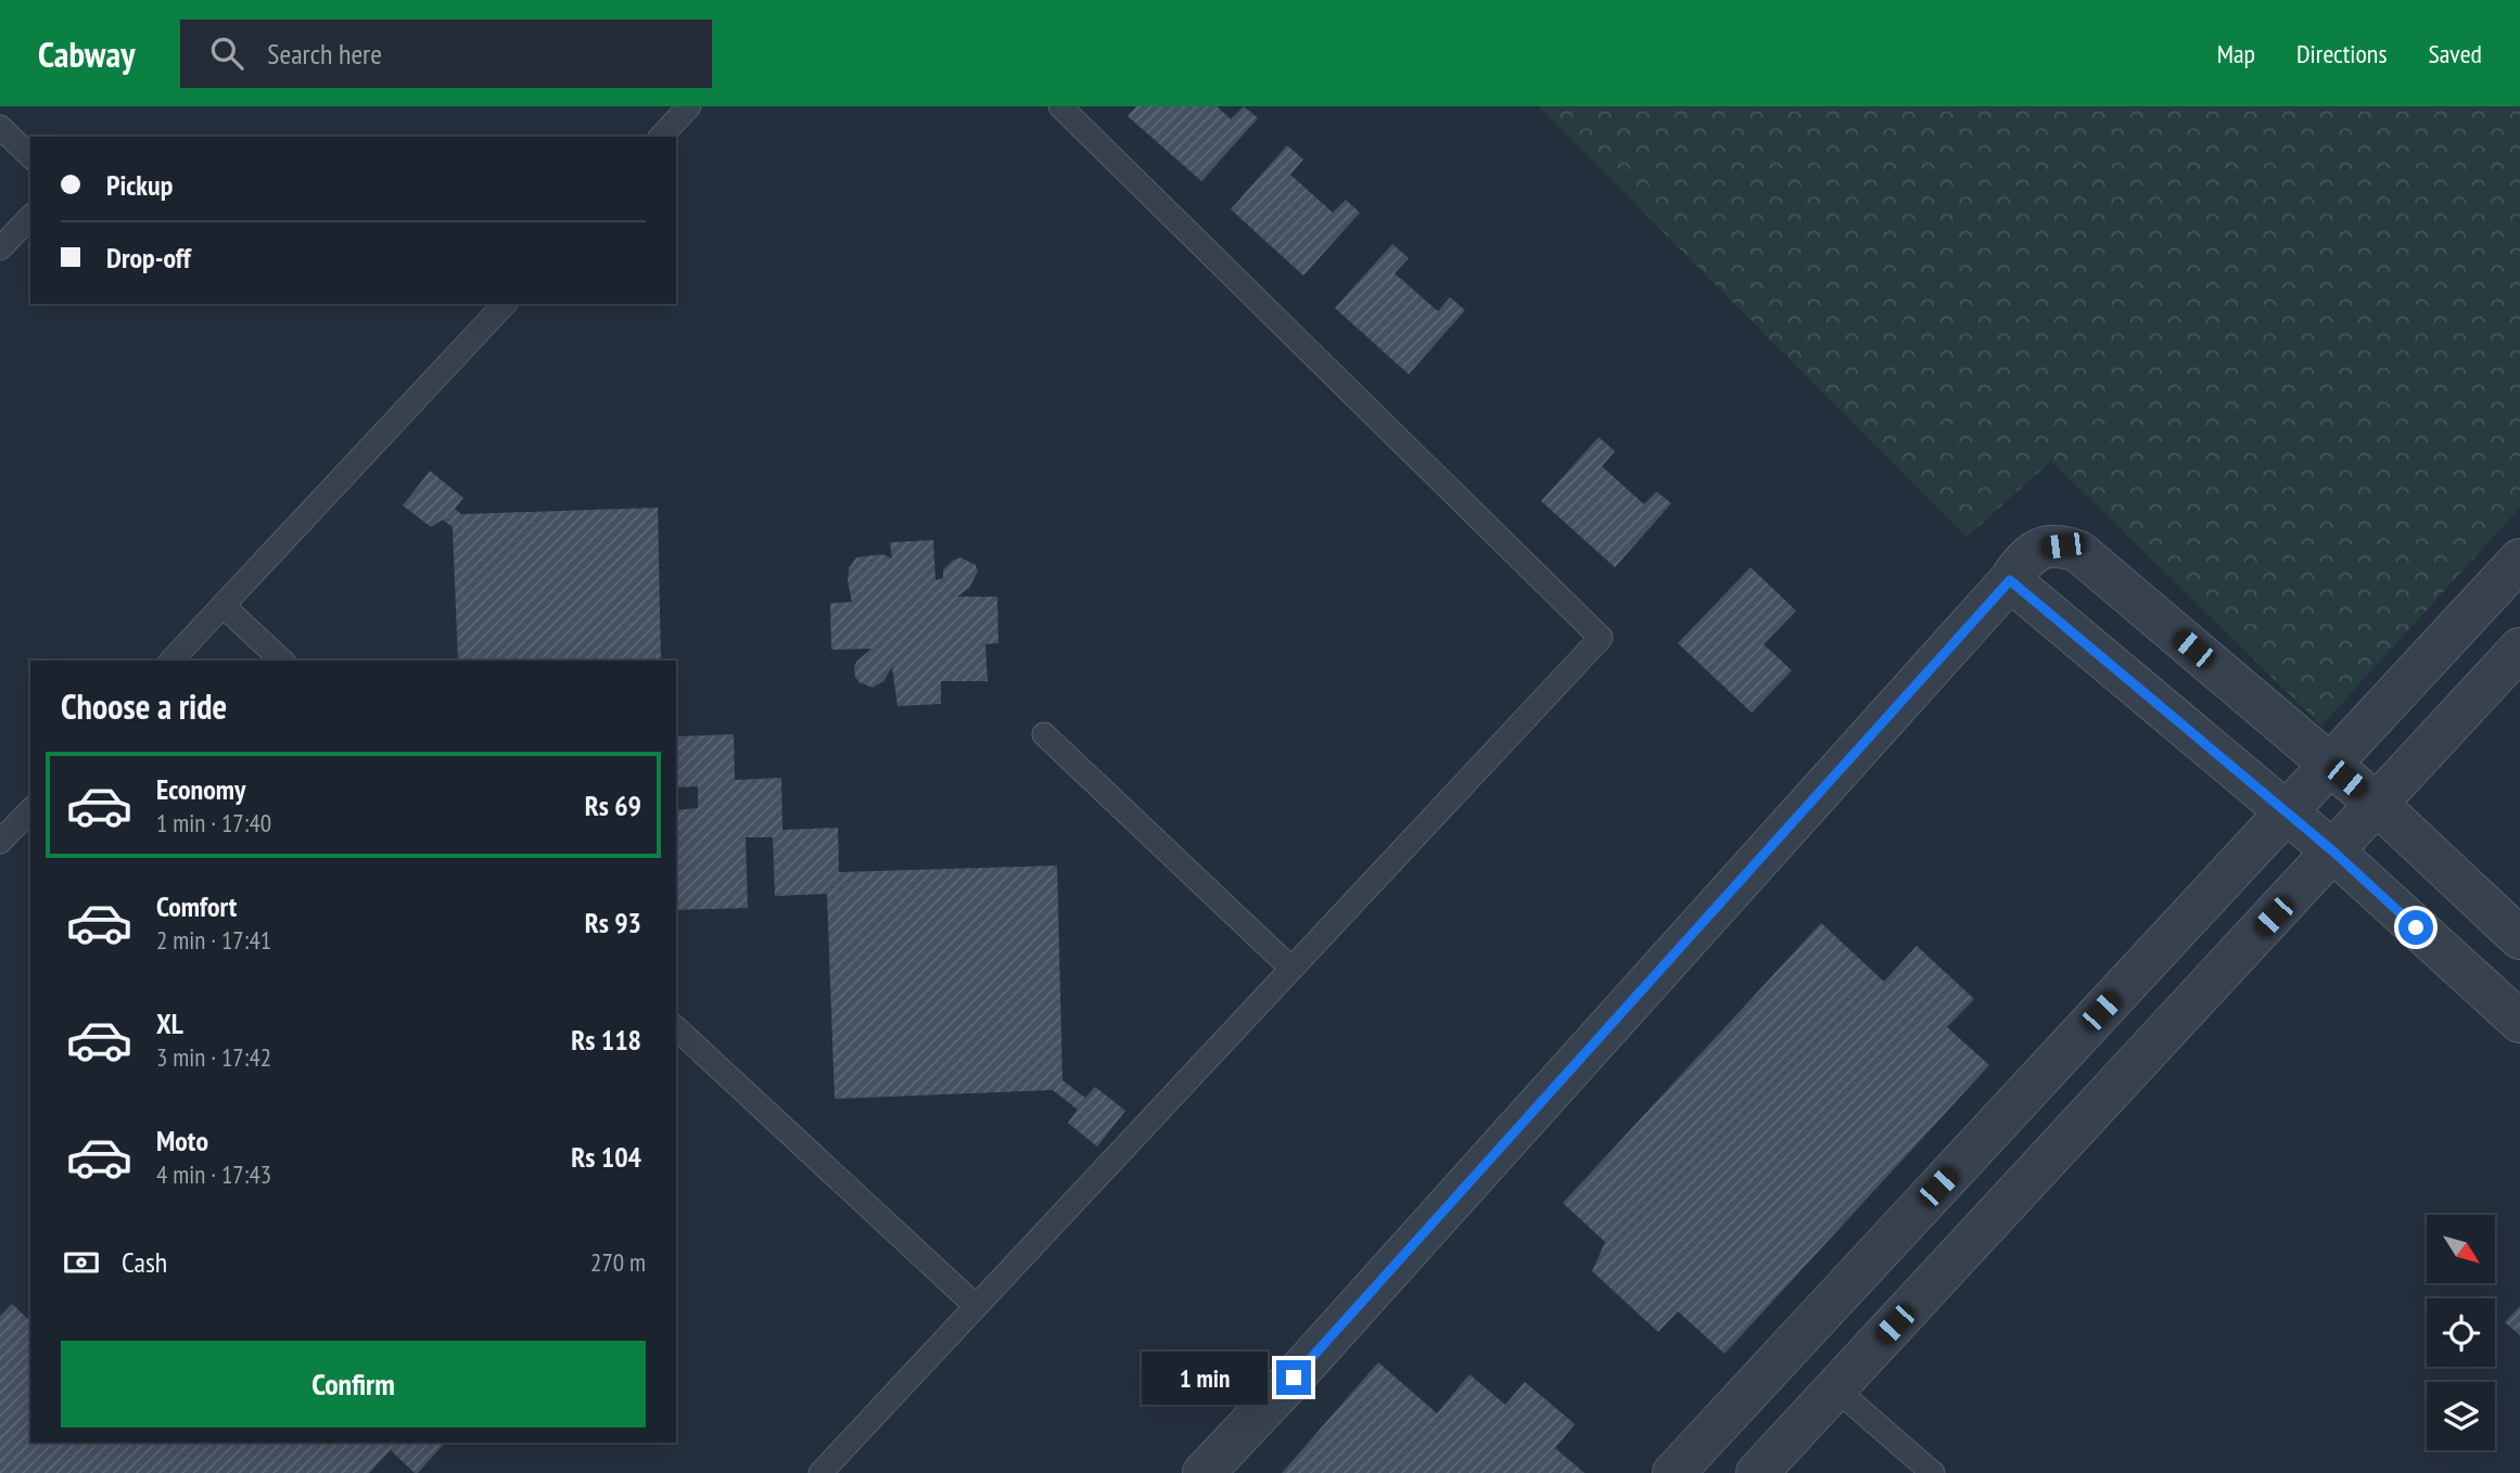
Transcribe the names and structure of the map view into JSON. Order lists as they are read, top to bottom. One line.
{"north":"bottom right","page":{"header":"Cabway","search":"Search here","nav":["Map","Directions","Saved"],"banner":["Pickup","Drop-off"],"heading":"Choose a ride","list":[{"name":"Economy","note":"1 min · 17:40","value":"Rs 69"},{"name":"Comfort","note":"2 min · 17:41","value":"Rs 93"},{"name":"XL","note":"3 min · 17:42","value":"Rs 118"},{"name":"Moto","note":"4 min · 17:43","value":"Rs 104"}],"pay":["Cash","270 m"],"buttons":"Confirm","bubble":"1 min"}}
